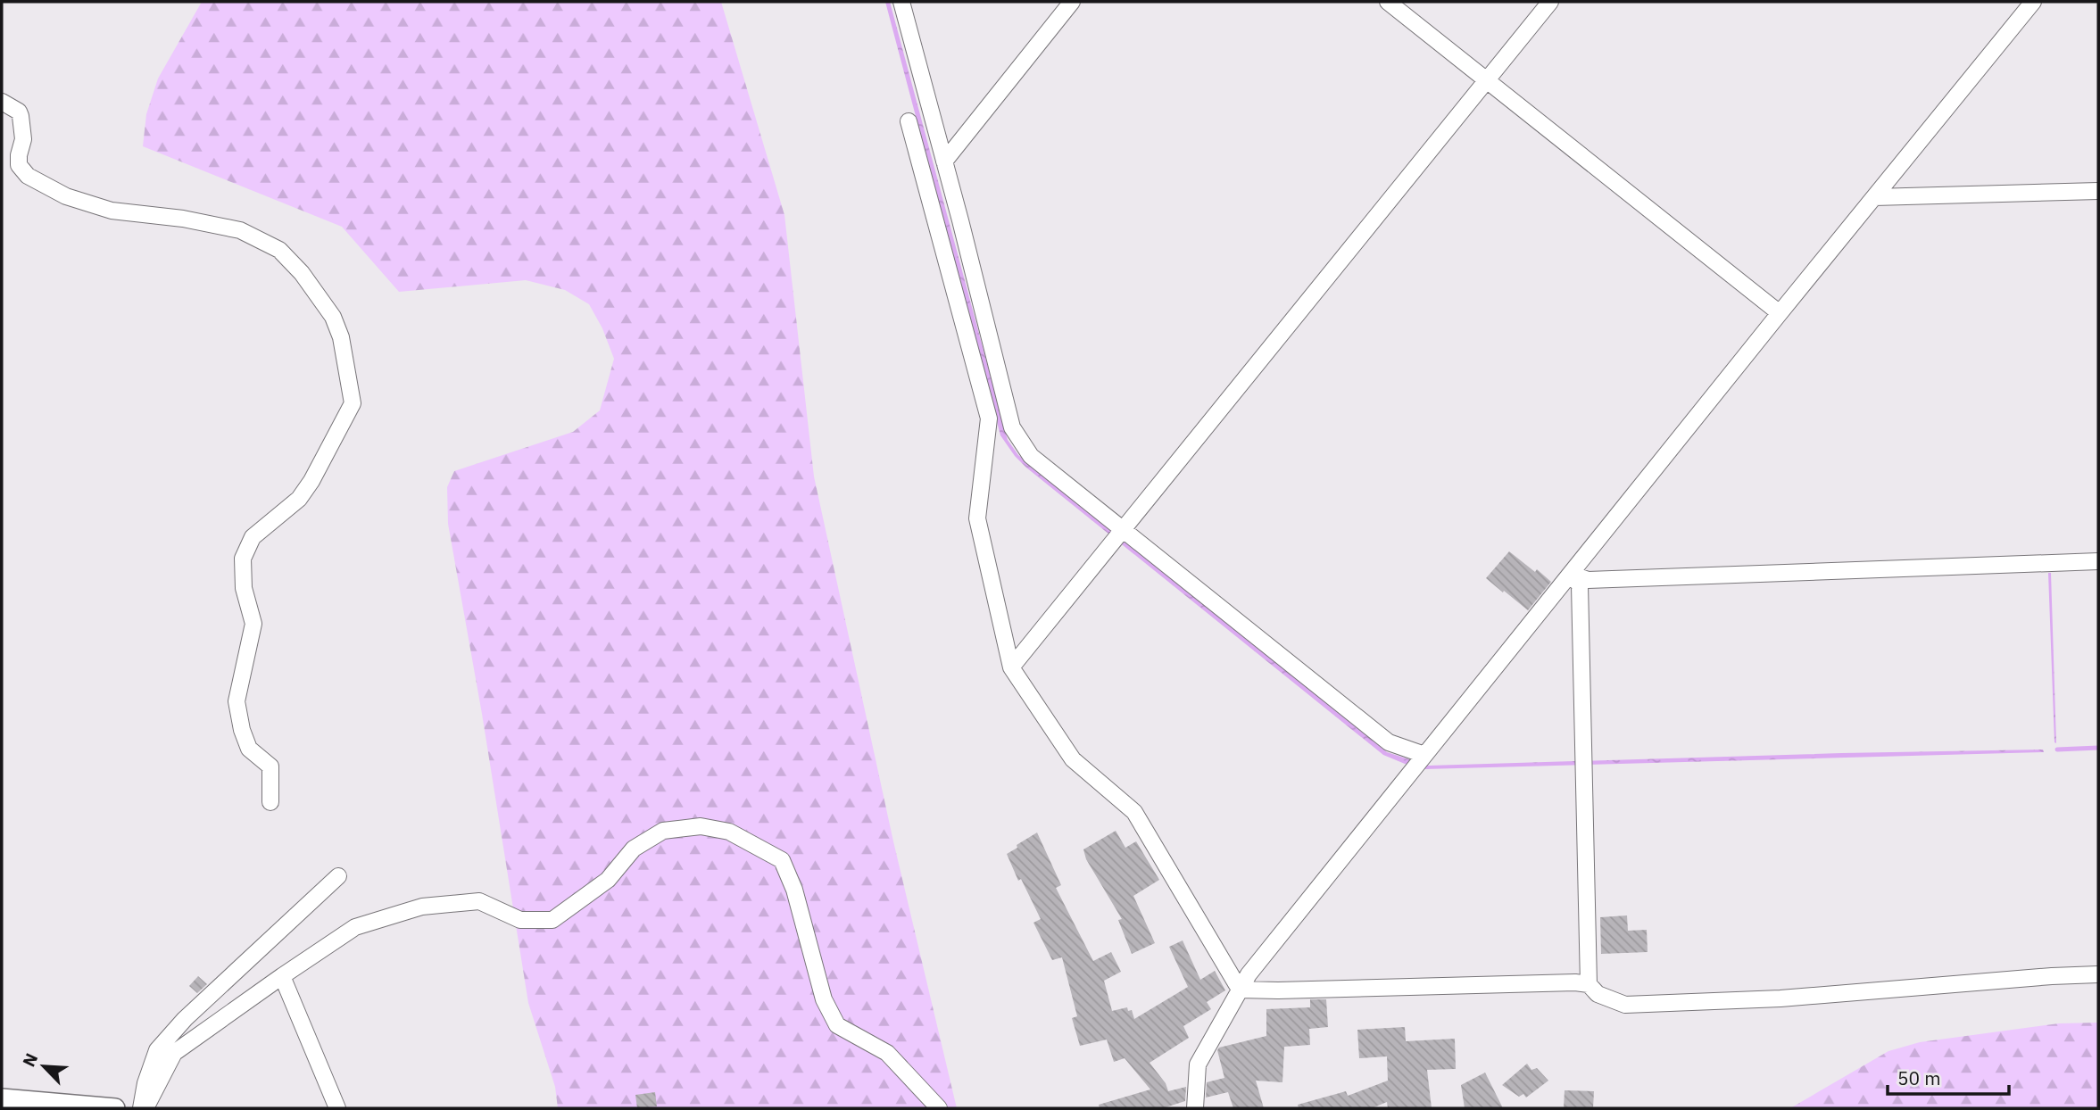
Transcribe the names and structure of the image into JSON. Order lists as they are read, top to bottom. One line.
{"scale_bar":"50 m","north":"top left"}
